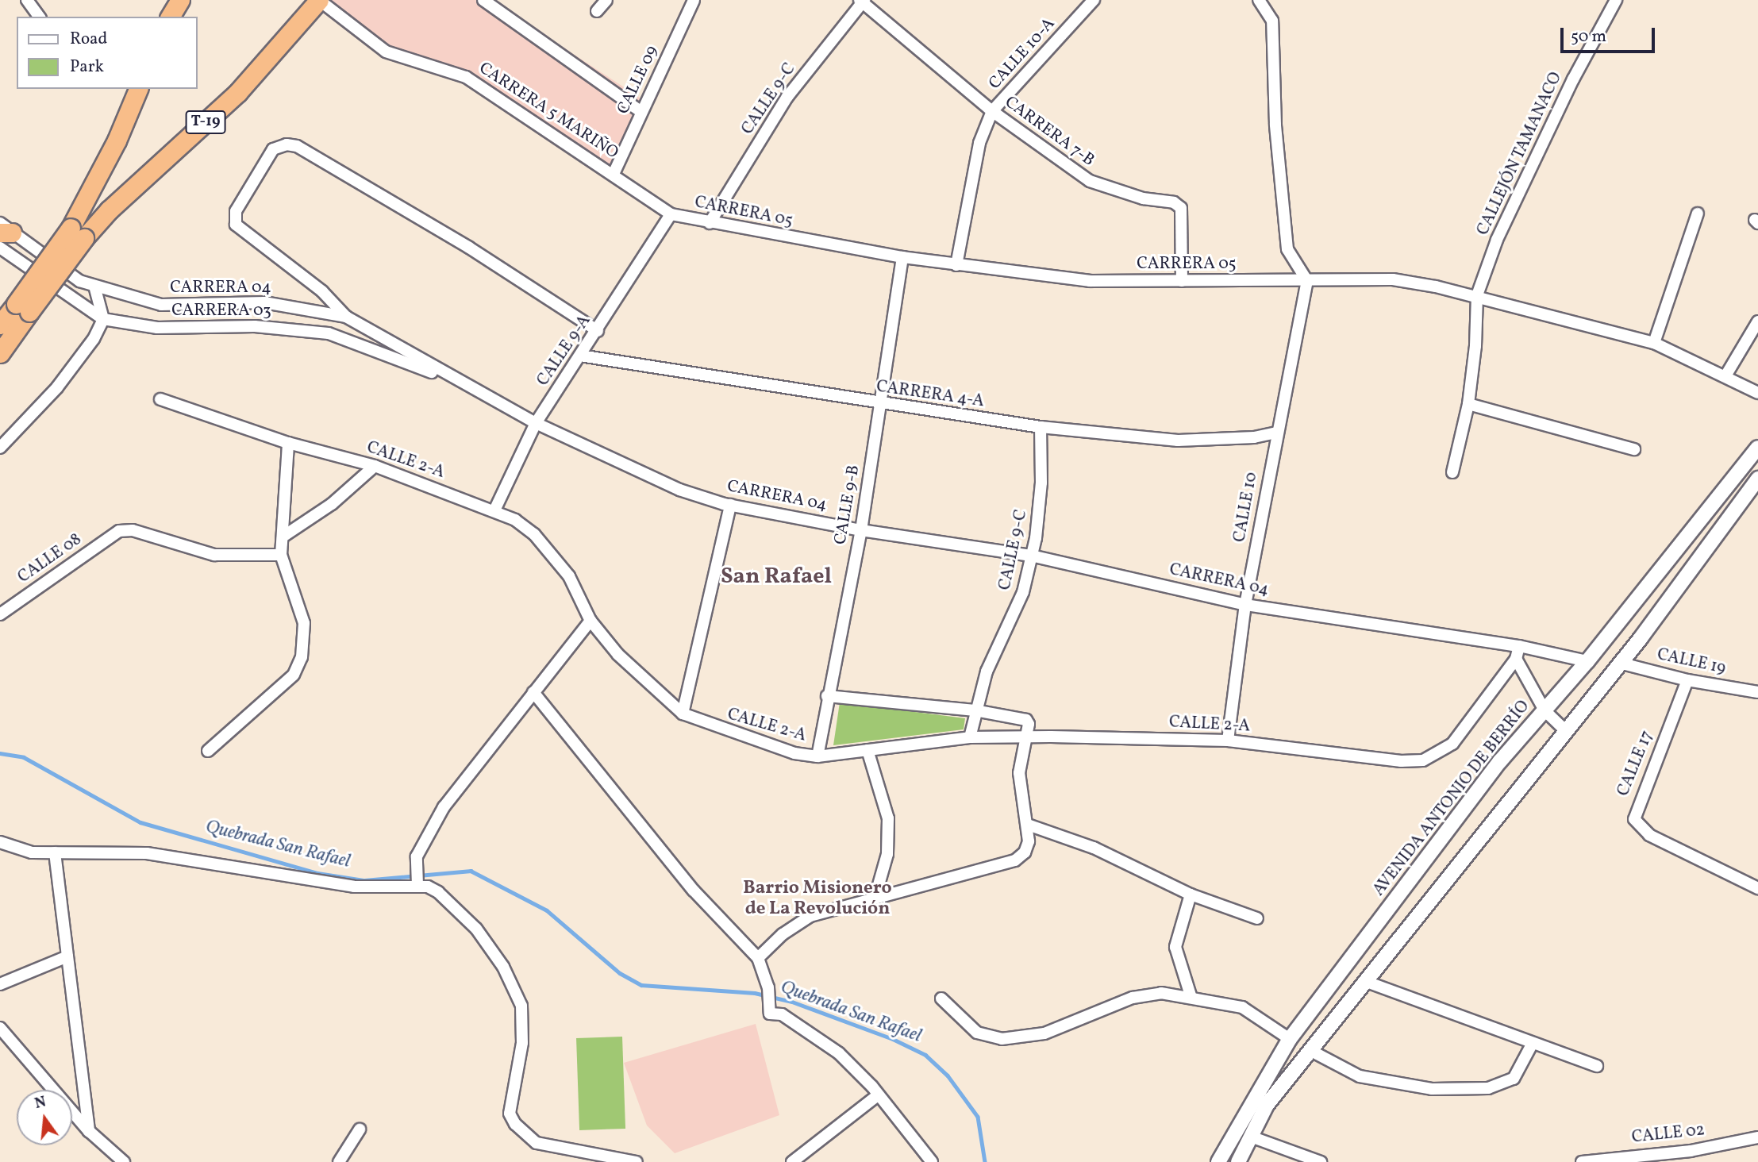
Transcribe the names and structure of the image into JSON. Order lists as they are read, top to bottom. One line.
{"streets":{"highway":["T-19"],"street":["CALLE 10-A","CALLE 09","CALLE 9-C","CARRERA 5 MARIÑO","CARRERA 7-B","CALLEJÓN TAMANACO","CARRERA 05","CARRERA 04","CARRERA 03","CALLE 9-A","CARRERA 4-A","CALLE 2-A","CALLE 9-B","CALLE 10","CALLE 08","CALLE 19","CALLE 17","AVENIDA ANTONIO DE BERRÍO","CALLE 02"]},"crossings":[["CALLE 10-A","CARRERA 7-B"],["CALLE 10-A","CARRERA 05"],["CALLE 09","CARRERA 5 MARIÑO"],["CALLE 09","CARRERA 05"],["CALLE 9-C","CARRERA 7-B"],["CALLE 9-C","CARRERA 05"],["CALLE 9-C","CARRERA 04"],["CALLE 9-C","CARRERA 4-A"],["CALLE 9-C","CALLE 2-A"],["CARRERA 5 MARIÑO","T-19"],["CARRERA 5 MARIÑO","CARRERA 05"],["CARRERA 7-B","CARRERA 05"],["CALLEJÓN TAMANACO","CARRERA 05"],["CARRERA 05","CALLE 9-A"],["CARRERA 05","CALLE 9-B"],["CARRERA 05","CALLE 10"],["CARRERA 04","CARRERA 03"],["CARRERA 04","CALLE 9-A"],["CARRERA 04","CALLE 2-A"],["CARRERA 04","CALLE 9-B"],["CARRERA 04","CALLE 10"],["CARRERA 04","AVENIDA ANTONIO DE BERRÍO"],["CALLE 9-A","CARRERA 4-A"],["CALLE 9-A","CALLE 2-A"],["CARRERA 4-A","CALLE 9-B"],["CARRERA 4-A","CALLE 10"],["CALLE 2-A","CALLE 9-B"],["CALLE 2-A","CALLE 10"],["CALLE 19","CALLE 17"]],"districts":["San Rafael","Barrio Misionero de La Revolución"],"water":["Quebrada San Rafael"],"legend":["Road","Park"],"scale_bar":"50 m","north":"top"}
